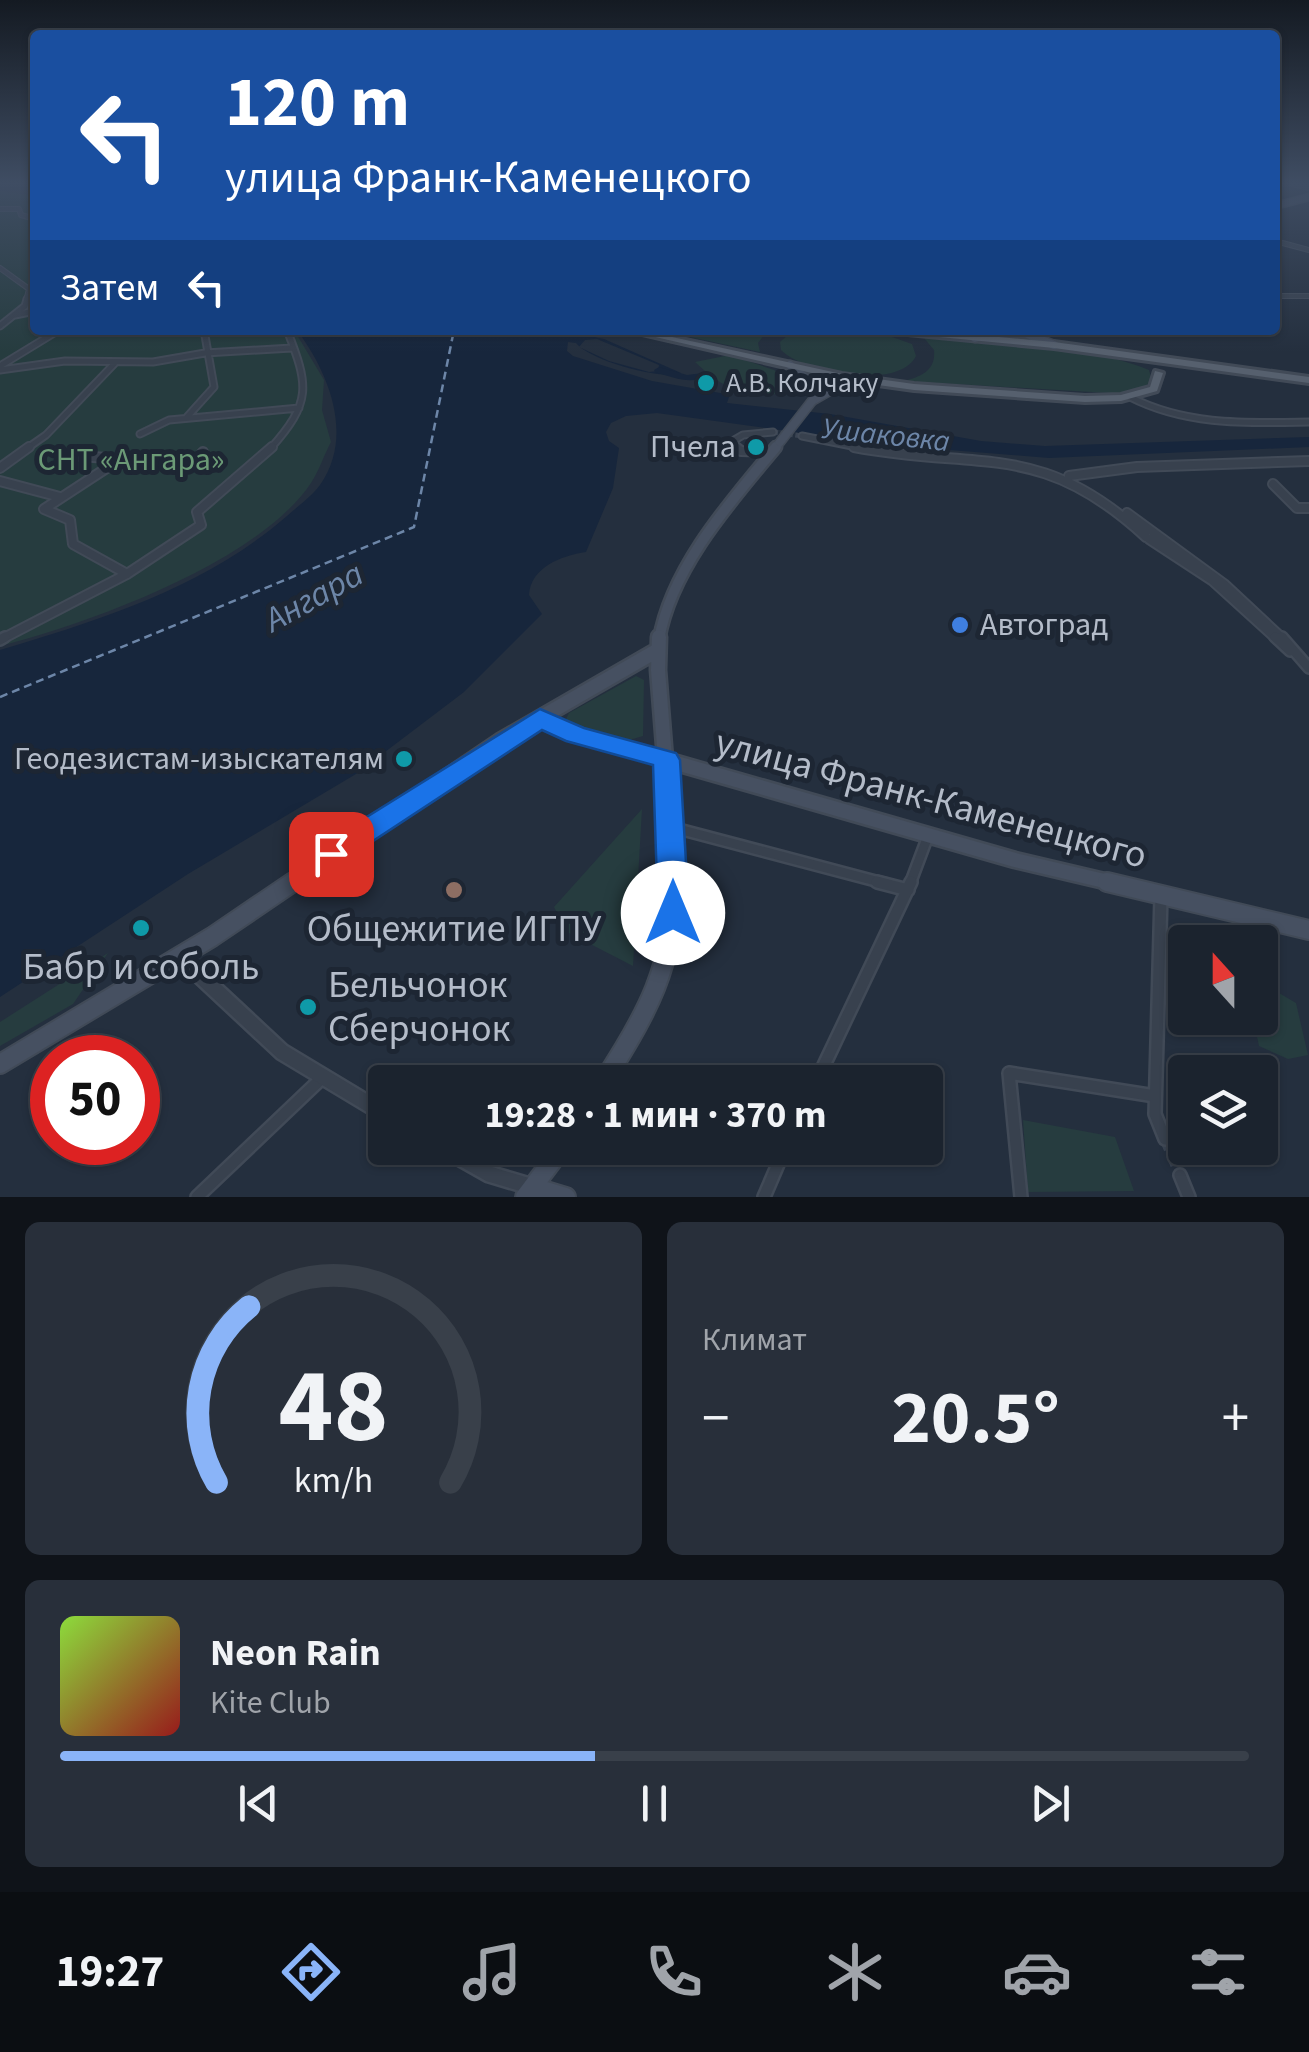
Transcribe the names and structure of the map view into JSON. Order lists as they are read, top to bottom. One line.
{"streets":{"main road":["улица Франк-Каменецкого"]},"water":["Ушаковка","Ангара"],"parks":["СНТ «Ангара»"],"places":["А.В. Колчаку","Пчела","Автоград","Геодезистам-изыскателям","Общежитие ИГПУ","Бабр и соболь","Бельчонок Сберчонок"],"north":"top","page":{"turn":["120 m","улица Франк-Каменецкого"],"then":"Затем","limit":"50","trip":"19:28 · 1 мин · 370 m","tile":"Климат","heat":["−","20.5°","+"],"song":["Neon Rain","Kite Club"],"tabs":"19:27","gauge":["48","km/h"]}}
